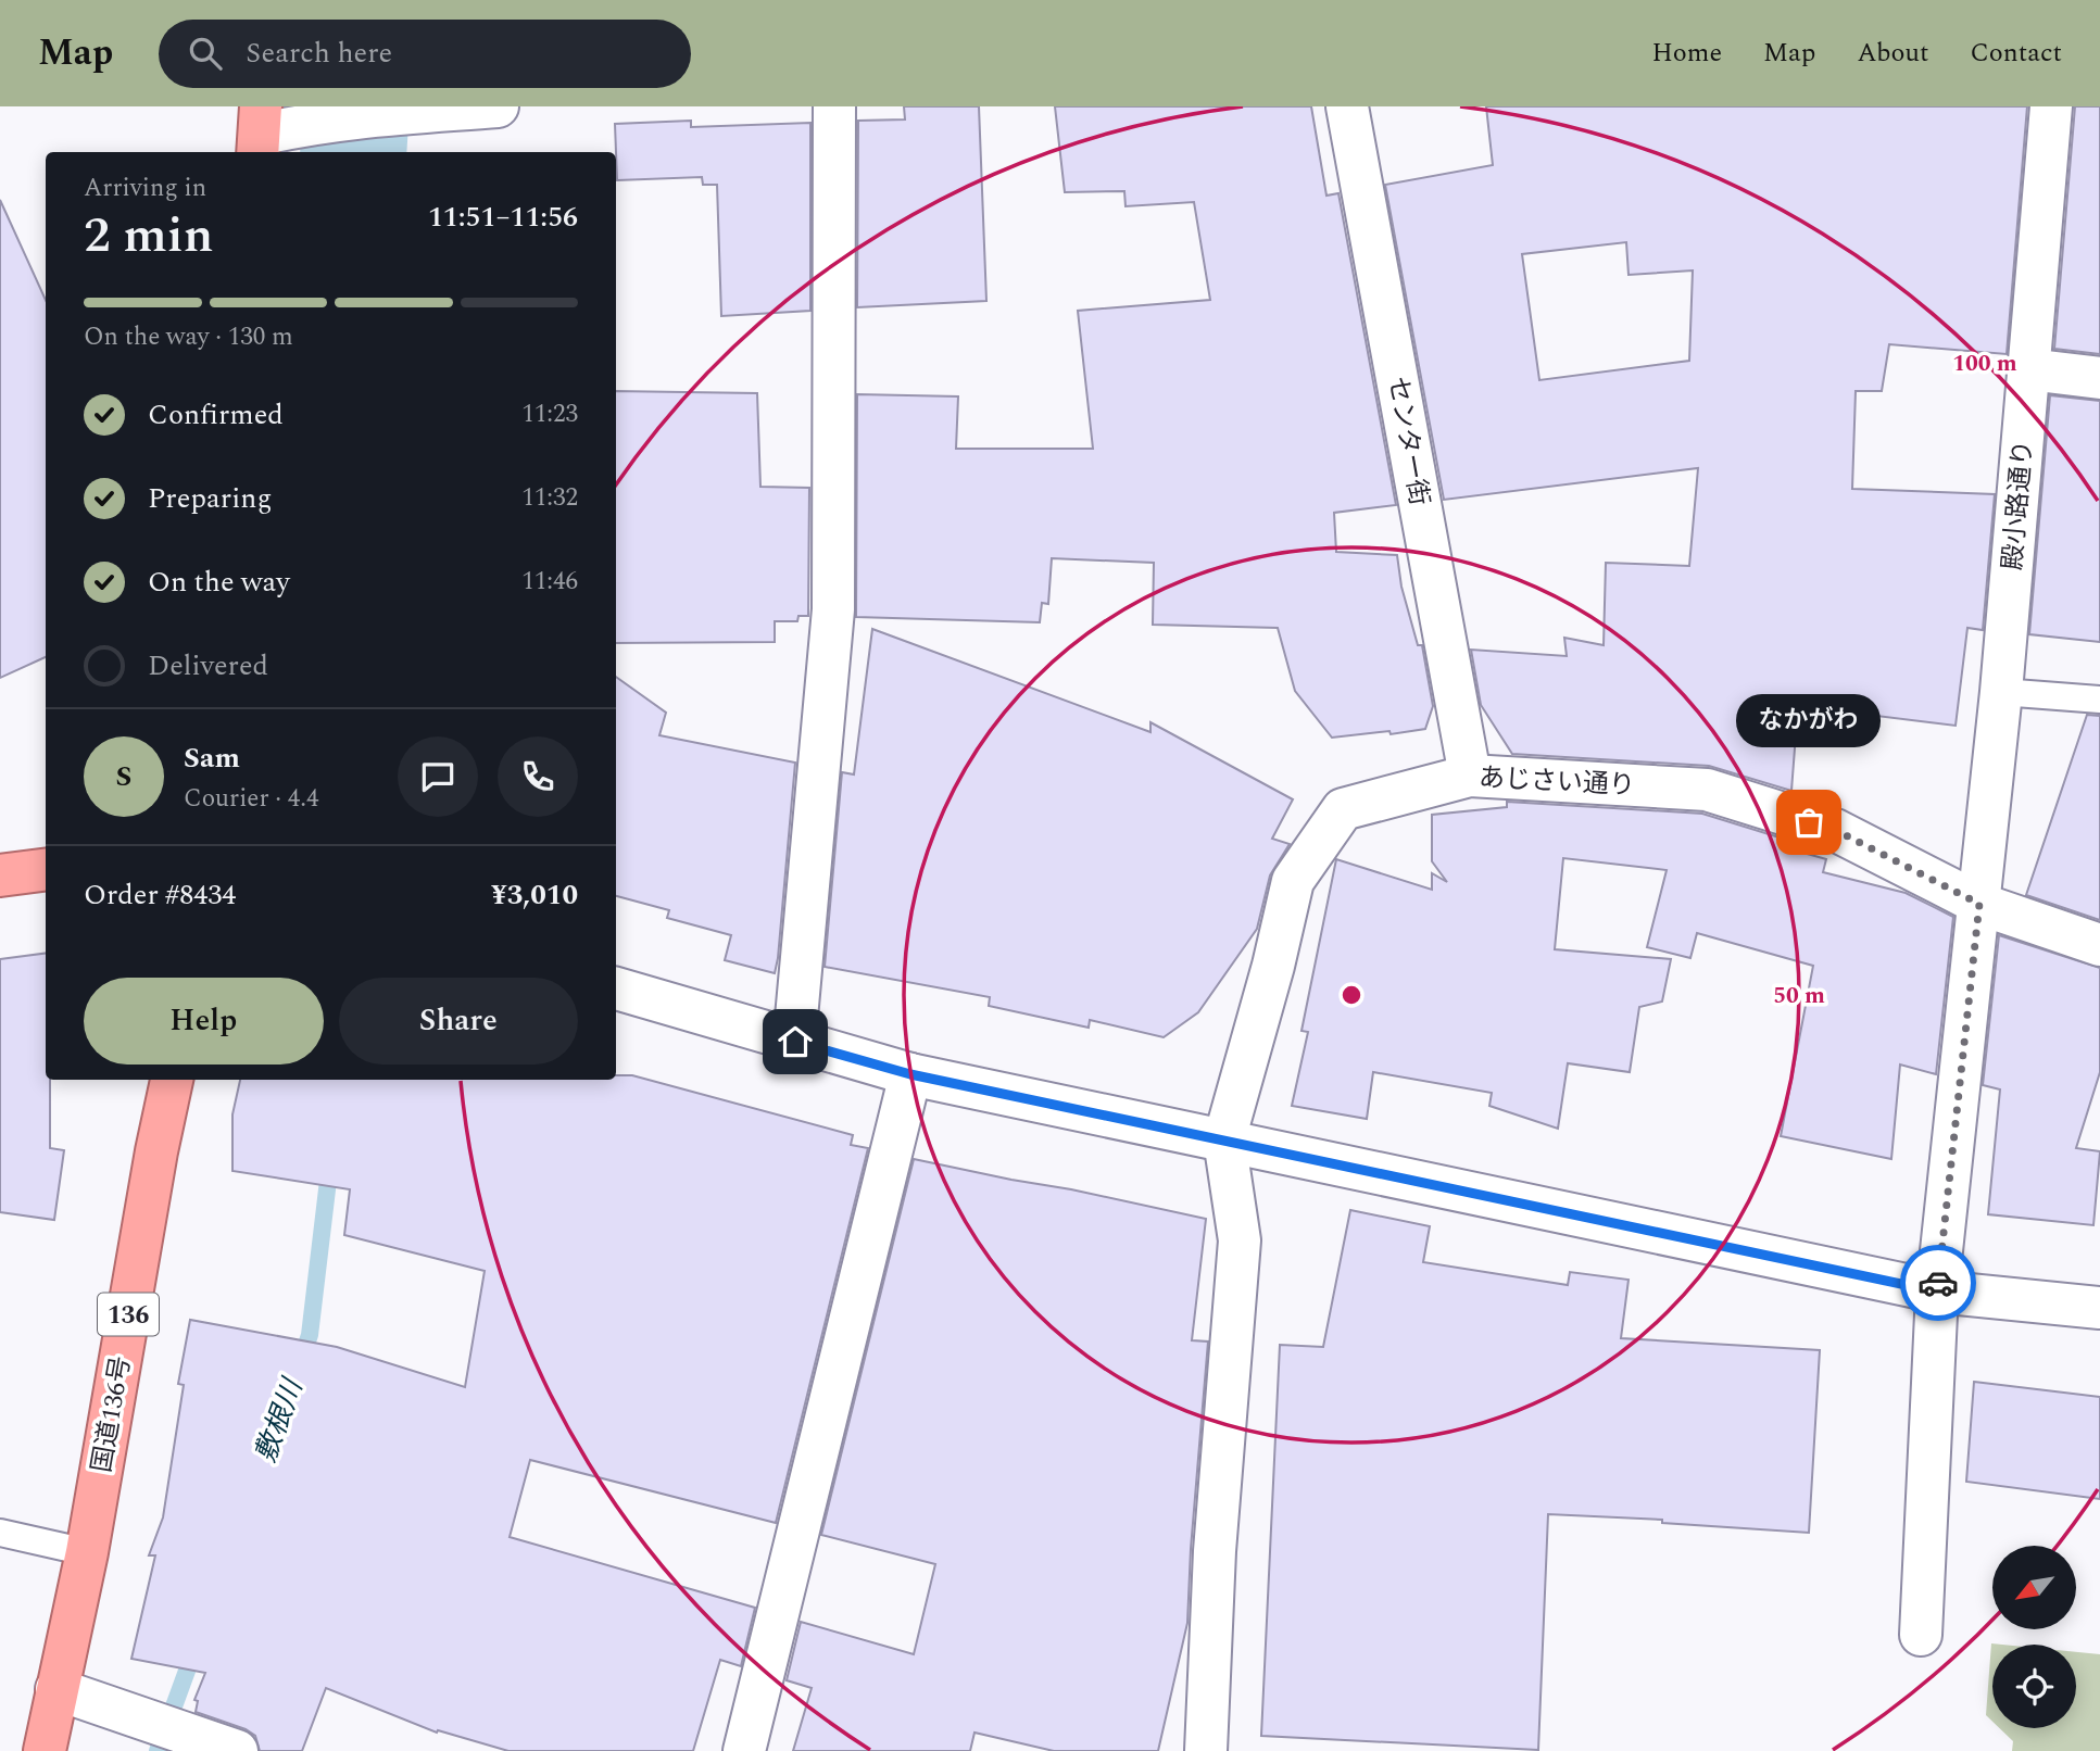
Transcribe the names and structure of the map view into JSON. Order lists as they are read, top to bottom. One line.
{"streets":{"highway":["136","国道136号"],"street":["センター街","殿小路通り","あじさい通り"]},"crossings":[["センター街","あじさい通り"],["殿小路通り","あじさい通り"]],"water":["敷根川"],"places":["なかがわ"],"north":"bottom left","page":{"header":"Map","search":"Search here","nav":["Home","Map","About","Contact"],"heading":["2 min","Arriving in","11:51–11:56"],"panel":["Sam","Courier · 4.4","Order #8434","¥3,010"],"bar":"On the way · 130 m","list":[["Confirmed","11:23"],["Preparing","11:32"],["On the way","11:46"],"Delivered"],"bubble":"なかがわ","round":"S","buttons":["Help","Share"]},"rings":["100 m","50 m"]}
